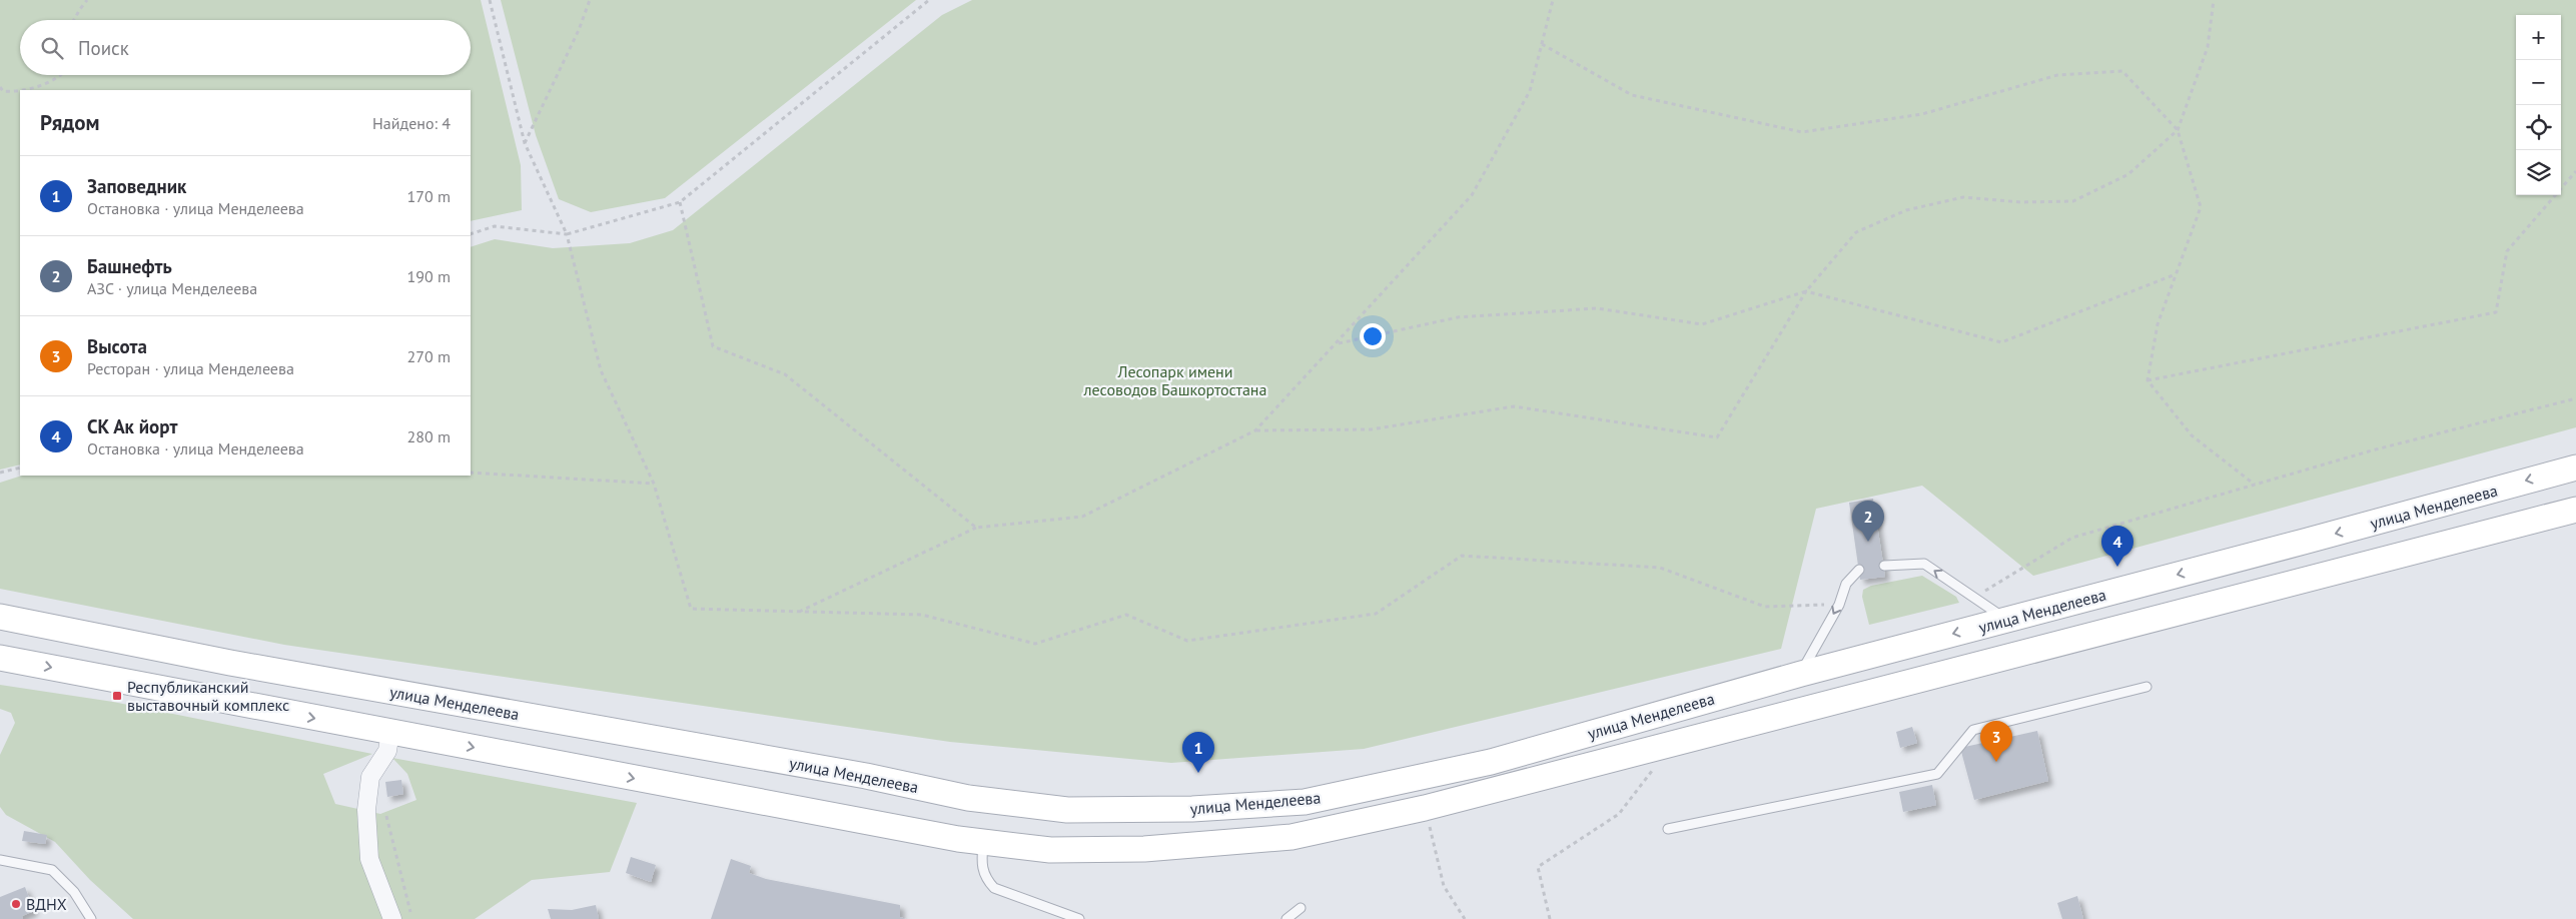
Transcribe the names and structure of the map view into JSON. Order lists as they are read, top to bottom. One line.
{"streets":{"main road":["улица Менделеева"]},"parks":["Лесопарк имени лесоводов Башкортостана"],"places":{"transit":["Республиканский выставочный комплекс"],"other":["ВДНХ"]},"page":{"map_buttons":["+","−"],"search":"Поиск","heading":["Рядом","Найдено: 4"],"list":[{"mark":"1","name":"Заповедник","note":"Остановка · улица Менделеева","value":"170 m"},{"mark":"2","name":"Башнефть","note":"АЗС · улица Менделеева","value":"190 m"},{"mark":"3","name":"Высота","note":"Ресторан · улица Менделеева","value":"270 m"},{"mark":"4","name":"СК Ак йорт","note":"Остановка · улица Менделеева","value":"280 m"}],"pins":["2","4","3","1"]}}
